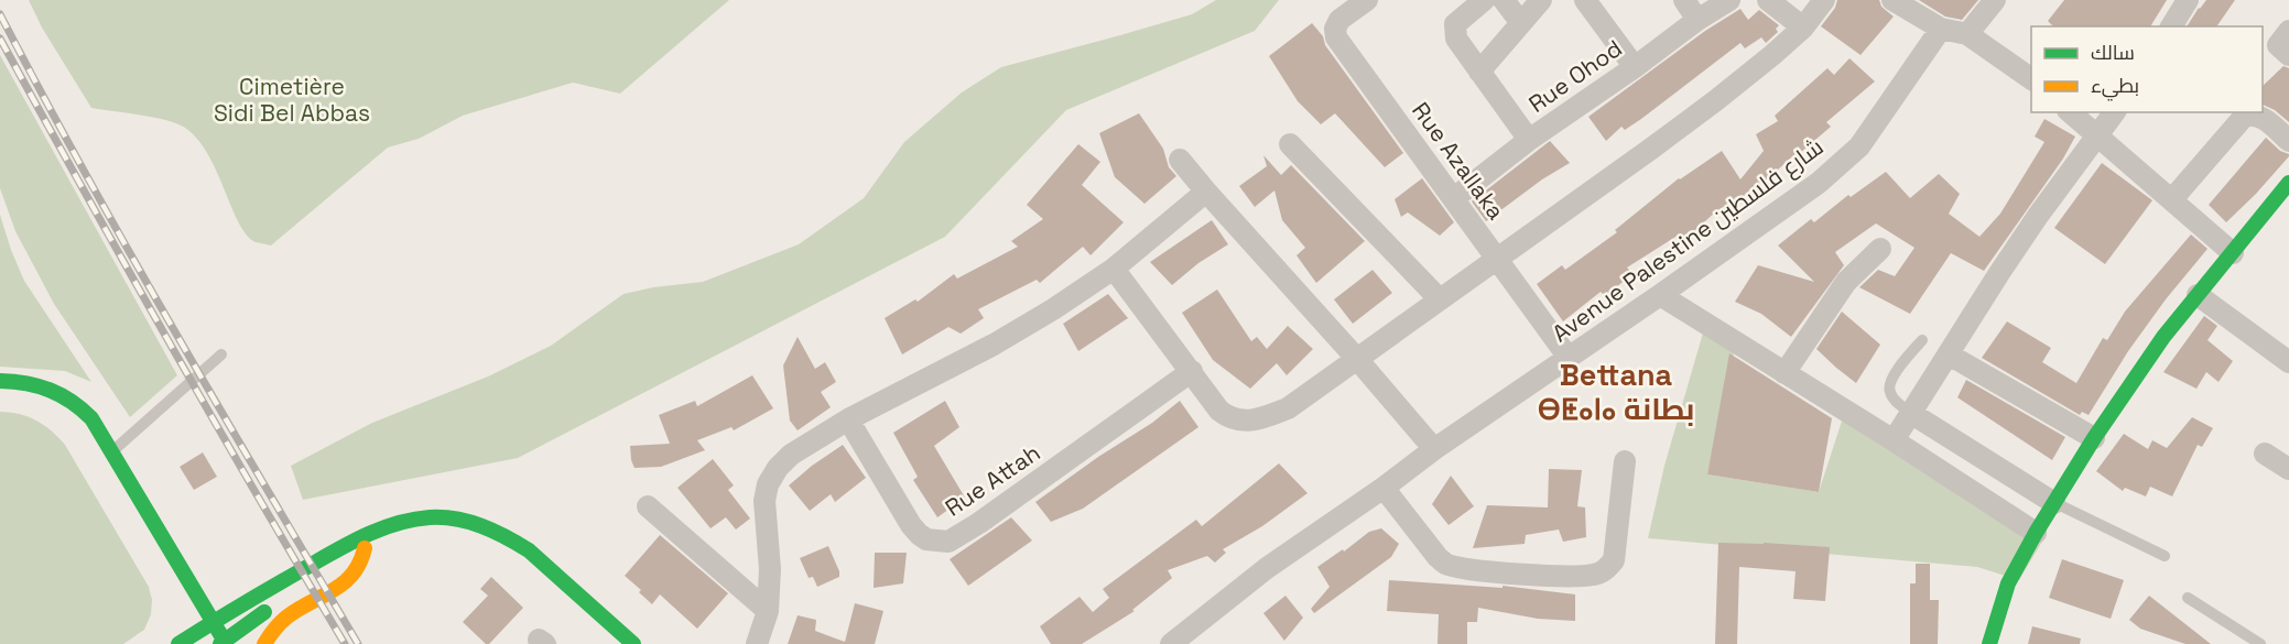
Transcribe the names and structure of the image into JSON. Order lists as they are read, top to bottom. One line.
{"streets":{"street":["Rue Ohod","Rue Azallaka","Avenue Palestine شارع فلسطين","Rue Attah"]},"crossings":[["Rue Ohod","Rue Azallaka"],["Rue Azallaka","Avenue Palestine شارع فلسطين"]],"districts":["Bettana ⴱⵟⴰⵏⴰ بطانة"],"parks":["Cimetière Sidi Bel Abbas"],"legend":["سالك","بطيء"]}
